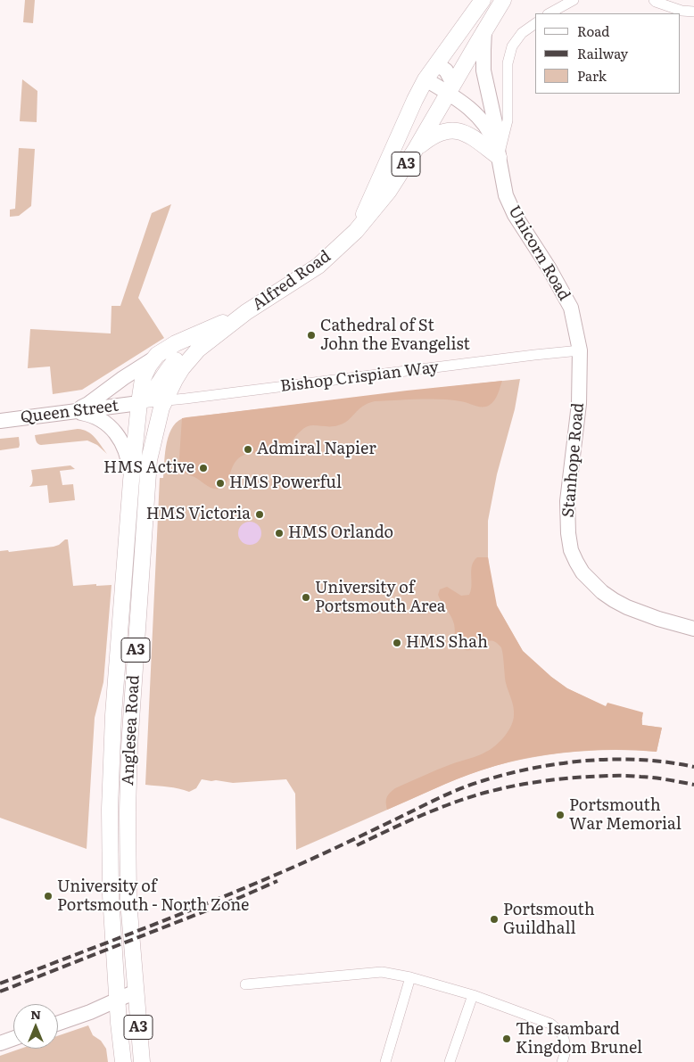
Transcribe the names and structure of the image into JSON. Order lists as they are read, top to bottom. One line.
{"streets":{"main road":["A3","Alfred Road","Anglesea Road"],"street":["Unicorn Road","Bishop Crispian Way","Queen Street","Stanhope Road"]},"crossings":[["A3","Unicorn Road"],["A3","Alfred Road"],["A3","Bishop Crispian Way"],["A3","Queen Street"],["A3","Anglesea Road"],["Unicorn Road","Alfred Road"],["Unicorn Road","Bishop Crispian Way"],["Unicorn Road","Stanhope Road"],["Alfred Road","Bishop Crispian Way"],["Alfred Road","Queen Street"],["Alfred Road","Anglesea Road"],["Bishop Crispian Way","Queen Street"],["Bishop Crispian Way","Stanhope Road"],["Bishop Crispian Way","Anglesea Road"],["Queen Street","Anglesea Road"]],"places":["Cathedral of St John the Evangelist","Admiral Napier","HMS Active","HMS Powerful","HMS Victoria","HMS Orlando","University of Portsmouth Area","HMS Shah","Portsmouth War Memorial","University of Portsmouth - North Zone","Portsmouth Guildhall","The Isambard Kingdom Brunel"],"legend":["Road","Railway","Park"],"north":"top"}
